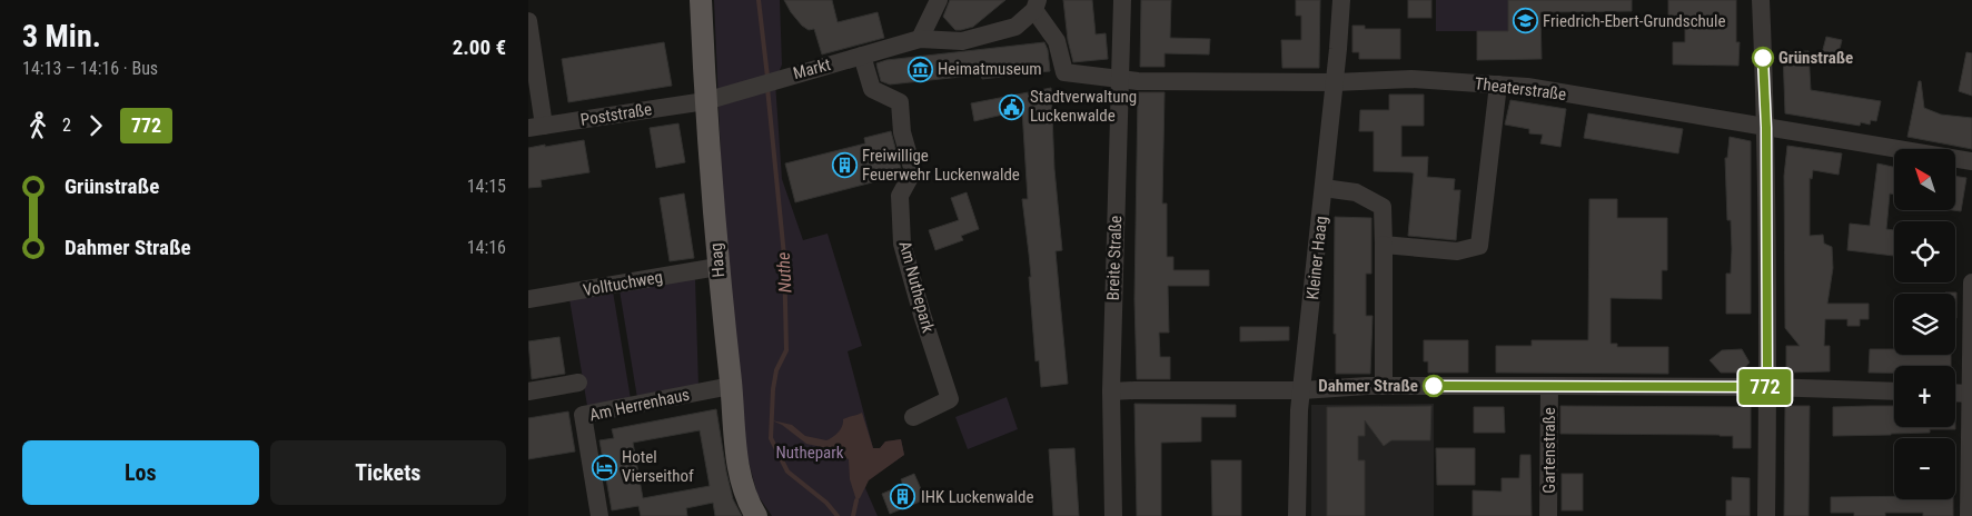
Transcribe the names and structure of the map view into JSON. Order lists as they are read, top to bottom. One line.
{"streets":{"main road":["Haag"],"street":["Markt","Theaterstraße","Poststraße","Breite Straße","Kleiner Haag","Volltuchweg","Am Nuthepark","Am Herrenhaus","Gartenstraße"]},"crossings":[["Markt","Theaterstraße"],["Markt","Poststraße"],["Markt","Haag"],["Markt","Am Nuthepark"],["Theaterstraße","Breite Straße"],["Theaterstraße","Kleiner Haag"],["Poststraße","Haag"],["Haag","Volltuchweg"],["Haag","Am Herrenhaus"]],"water":["Nuthe"],"parks":["Nuthepark"],"places":{"school or university":["Friedrich-Ebert-Grundschule"],"other":["Grünstraße","Dahmer Straße"],"museum":["Heimatmuseum"],"public building":["Stadtverwaltung Luckenwalde"],"building":["Freiwillige Feuerwehr Luckenwalde","IHK Luckenwalde"],"hotel":["Hotel Vierseithof"]},"lines":["bus line 772"],"north":"top left","page":{"heading":["3 Min.","14:13 – 14:16 · Bus","2.00 €"],"on_map":"772","legs":["2","772"],"map_buttons":["+","−"],"list":[{"name":"Grünstraße","value":"14:15"},{"name":"Dahmer Straße","value":"14:16"}],"buttons":["Los","Tickets"]}}
